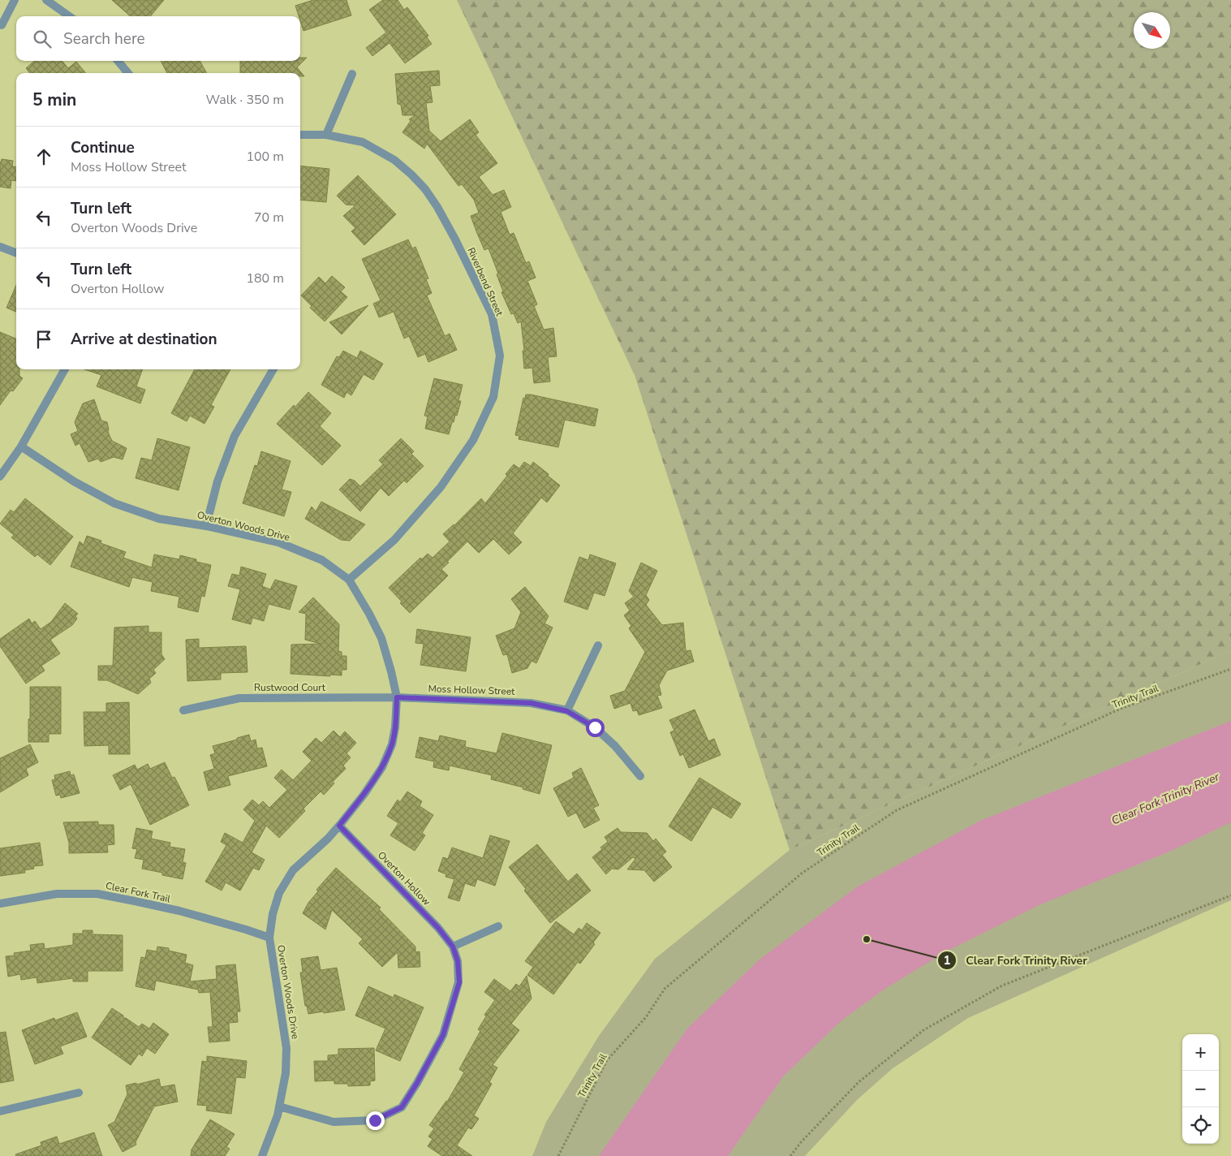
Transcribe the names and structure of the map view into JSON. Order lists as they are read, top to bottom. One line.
{"streets":{"street":["Riverbend Street","Overton Woods Drive","Rustwood Court","Moss Hollow Street","Overton Hollow","Clear Fork Trail"],"path":["Trinity Trail"]},"crossings":[["Riverbend Street","Overton Woods Drive"],["Overton Woods Drive","Rustwood Court"],["Overton Woods Drive","Moss Hollow Street"],["Overton Woods Drive","Overton Hollow"],["Overton Woods Drive","Clear Fork Trail"],["Rustwood Court","Moss Hollow Street"]],"water":["Clear Fork Trinity River"],"places":["Clear Fork Trinity River"],"north":"bottom right","page":{"search":"Search here","heading":["5 min","Walk · 350 m"],"list":[["Continue","Moss Hollow Street","100 m"],["Turn left","Overton Woods Drive","70 m"],["Turn left","Overton Hollow","180 m"],"Arrive at destination"],"map_buttons":["+","−"]}}
